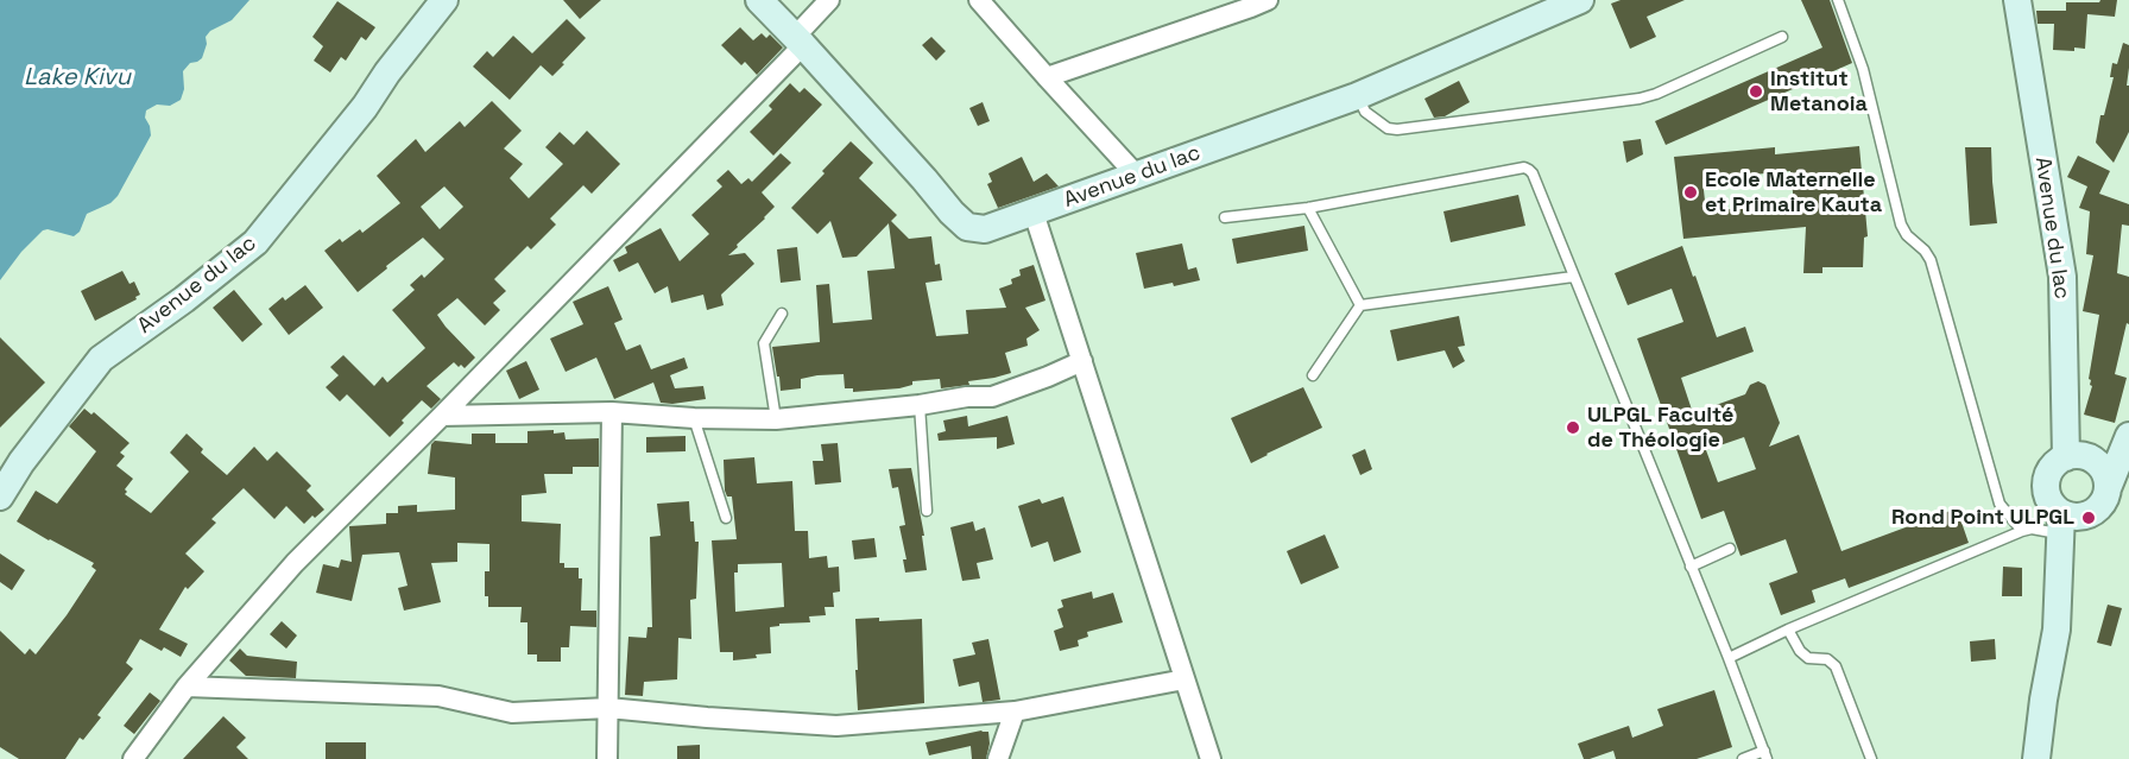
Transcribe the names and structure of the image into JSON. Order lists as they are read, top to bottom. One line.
{"streets":{"main road":["Avenue du lac"]},"water":["Lake Kivu"],"places":["Institut Metanoia","Ecole Maternelle et Primaire Kauta","ULPGL Faculté de Théologie","Rond Point ULPGL"]}
